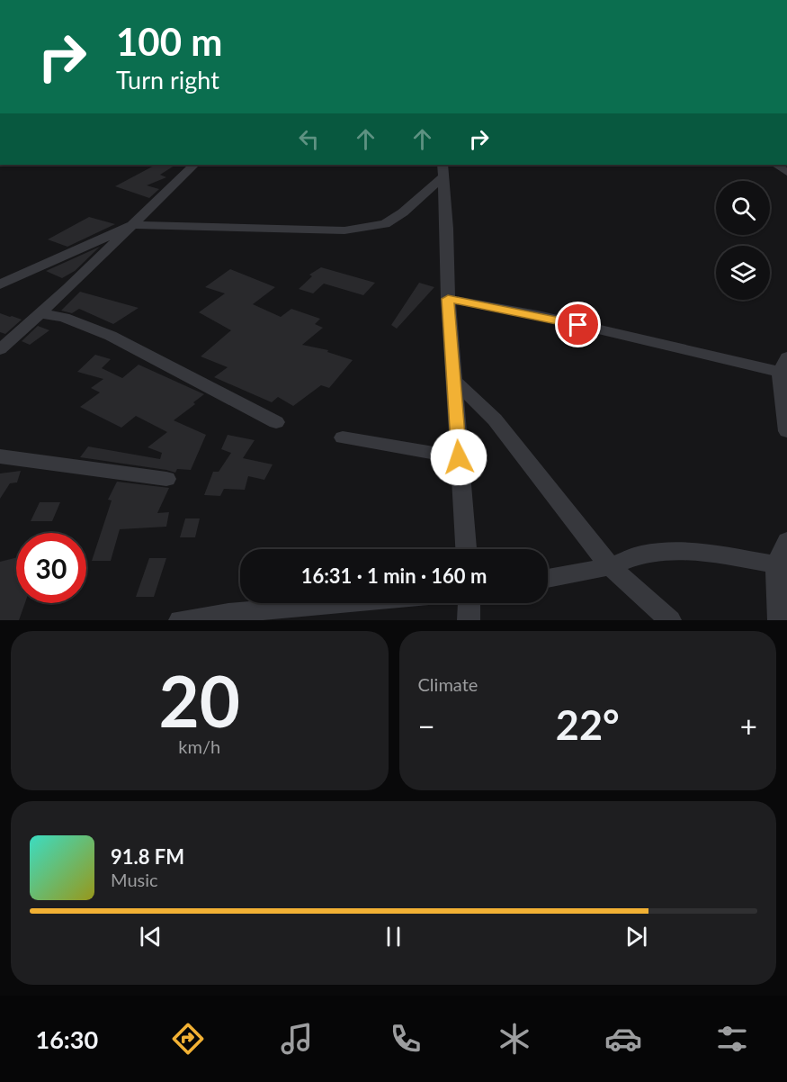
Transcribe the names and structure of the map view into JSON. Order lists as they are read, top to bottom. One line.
{"page":{"turn":["100 m","Turn right"],"limit":"30","trip":"16:31 · 1 min · 160 m","tile":[["20","km/h"],"Climate"],"heat":["−","22°","+"],"song":["91.8 FM","Music"],"tabs":"16:30"}}
